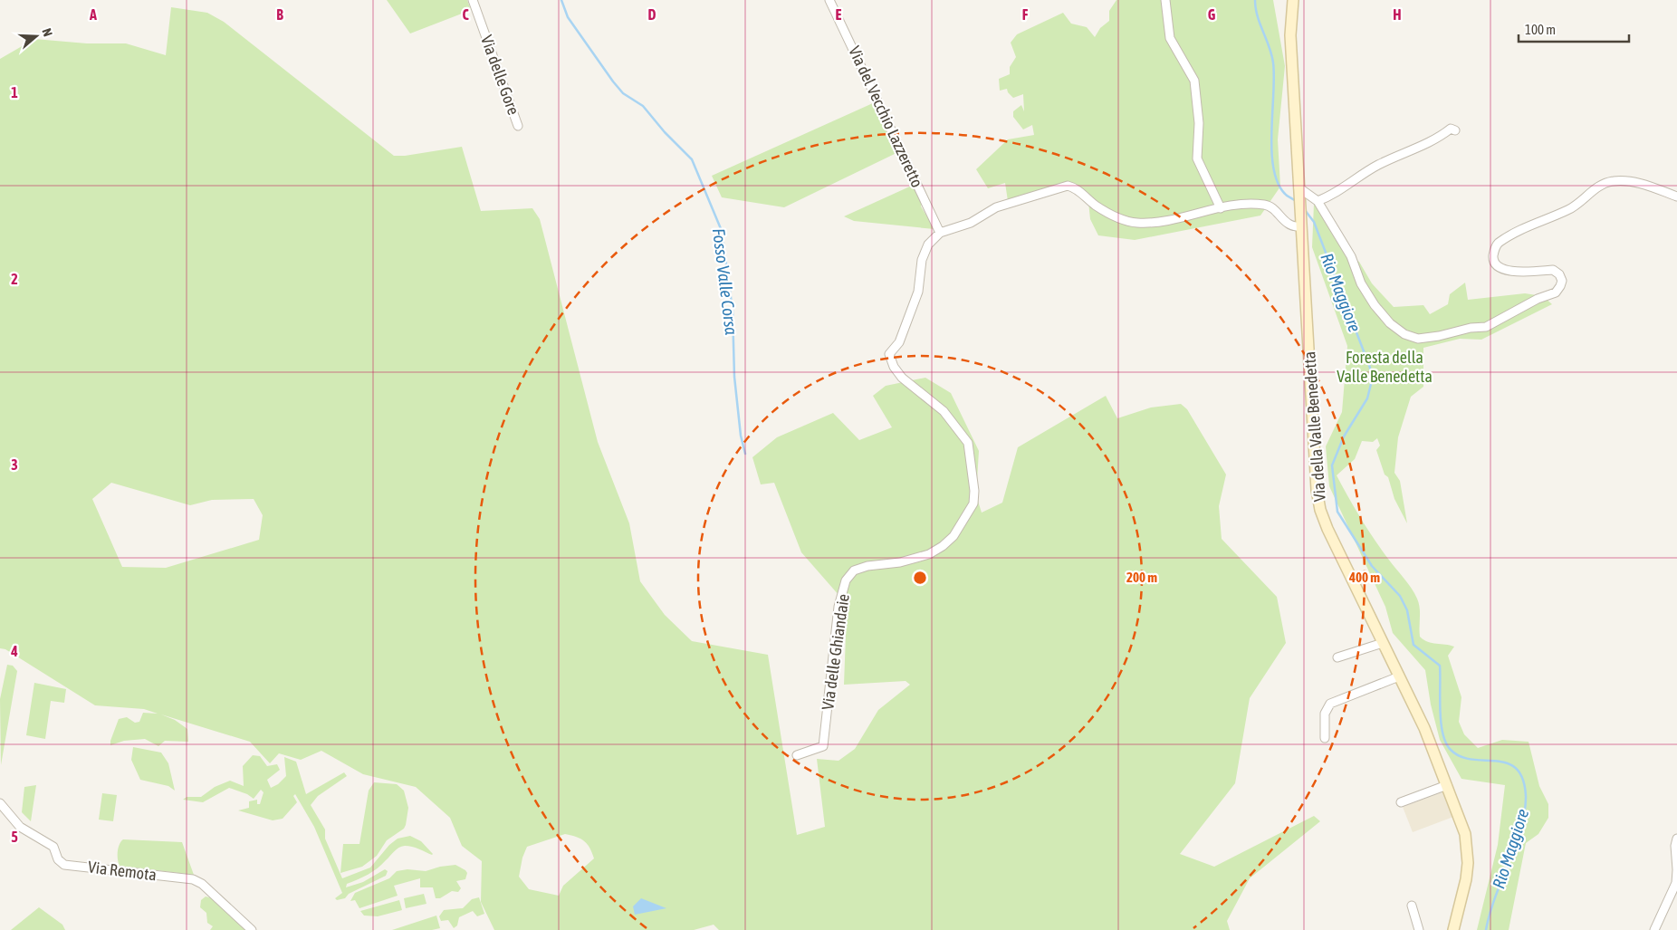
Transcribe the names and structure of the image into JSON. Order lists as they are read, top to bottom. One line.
{"streets":{"main road":["Via della Valle Benedetta"],"street":["Via delle Gore","Via del Vecchio Lazzeretto","Via delle Ghiandaie","Via Remota"]},"crossings":[["Via del Vecchio Lazzeretto","Via delle Ghiandaie"]],"water":["Fosso Valle Corsa","Rio Maggiore"],"parks":["Foresta della Valle Benedetta"],"scale_bar":"100 m","north":"right","grid":{"columns":["A","B","C","D","E","F","G","H"],"rows":["1","2","3","4","5"]},"rings":["200 m","400 m"]}
